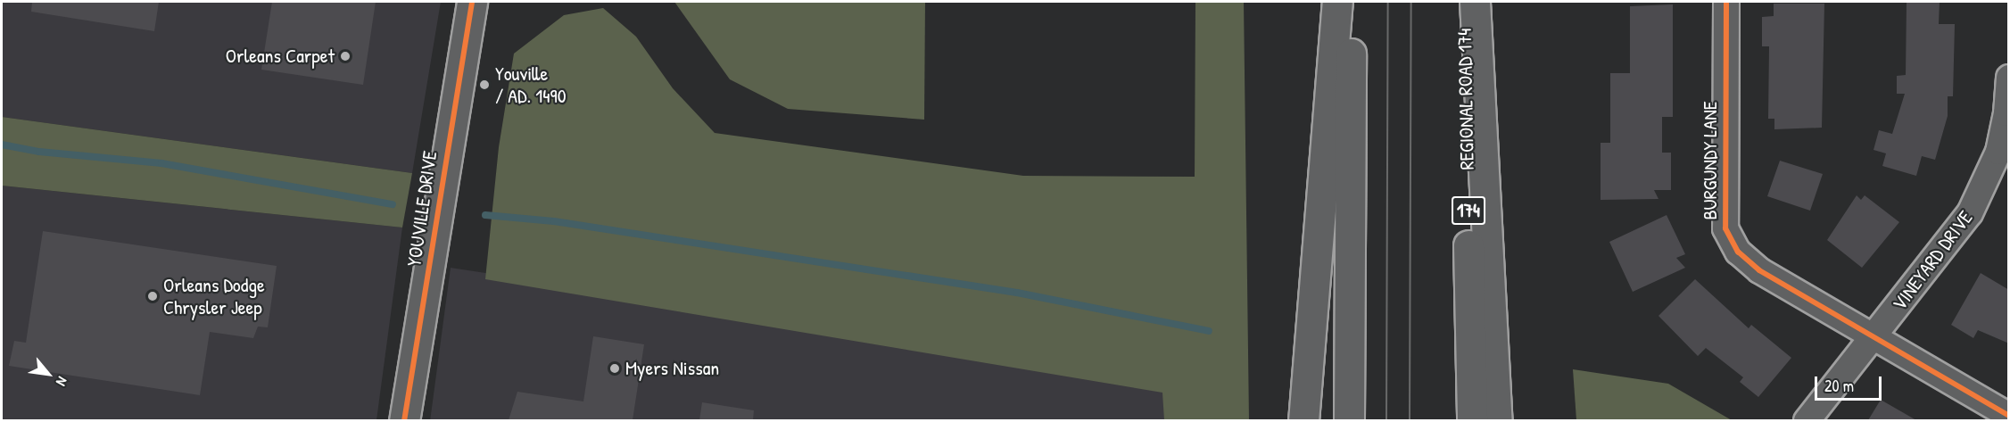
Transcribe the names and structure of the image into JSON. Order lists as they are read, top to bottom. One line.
{"streets":{"main road":["REGIONAL ROAD 174","YOUVILLE DRIVE","174"],"street":["BURGUNDY LANE","VINEYARD DRIVE"]},"crossings":[["BURGUNDY LANE","VINEYARD DRIVE"]],"places":["Orleans Carpet","Youville / AD. 1490","Orleans Dodge Chrysler Jeep","Myers Nissan"],"scale_bar":"20 m","north":"bottom right"}
